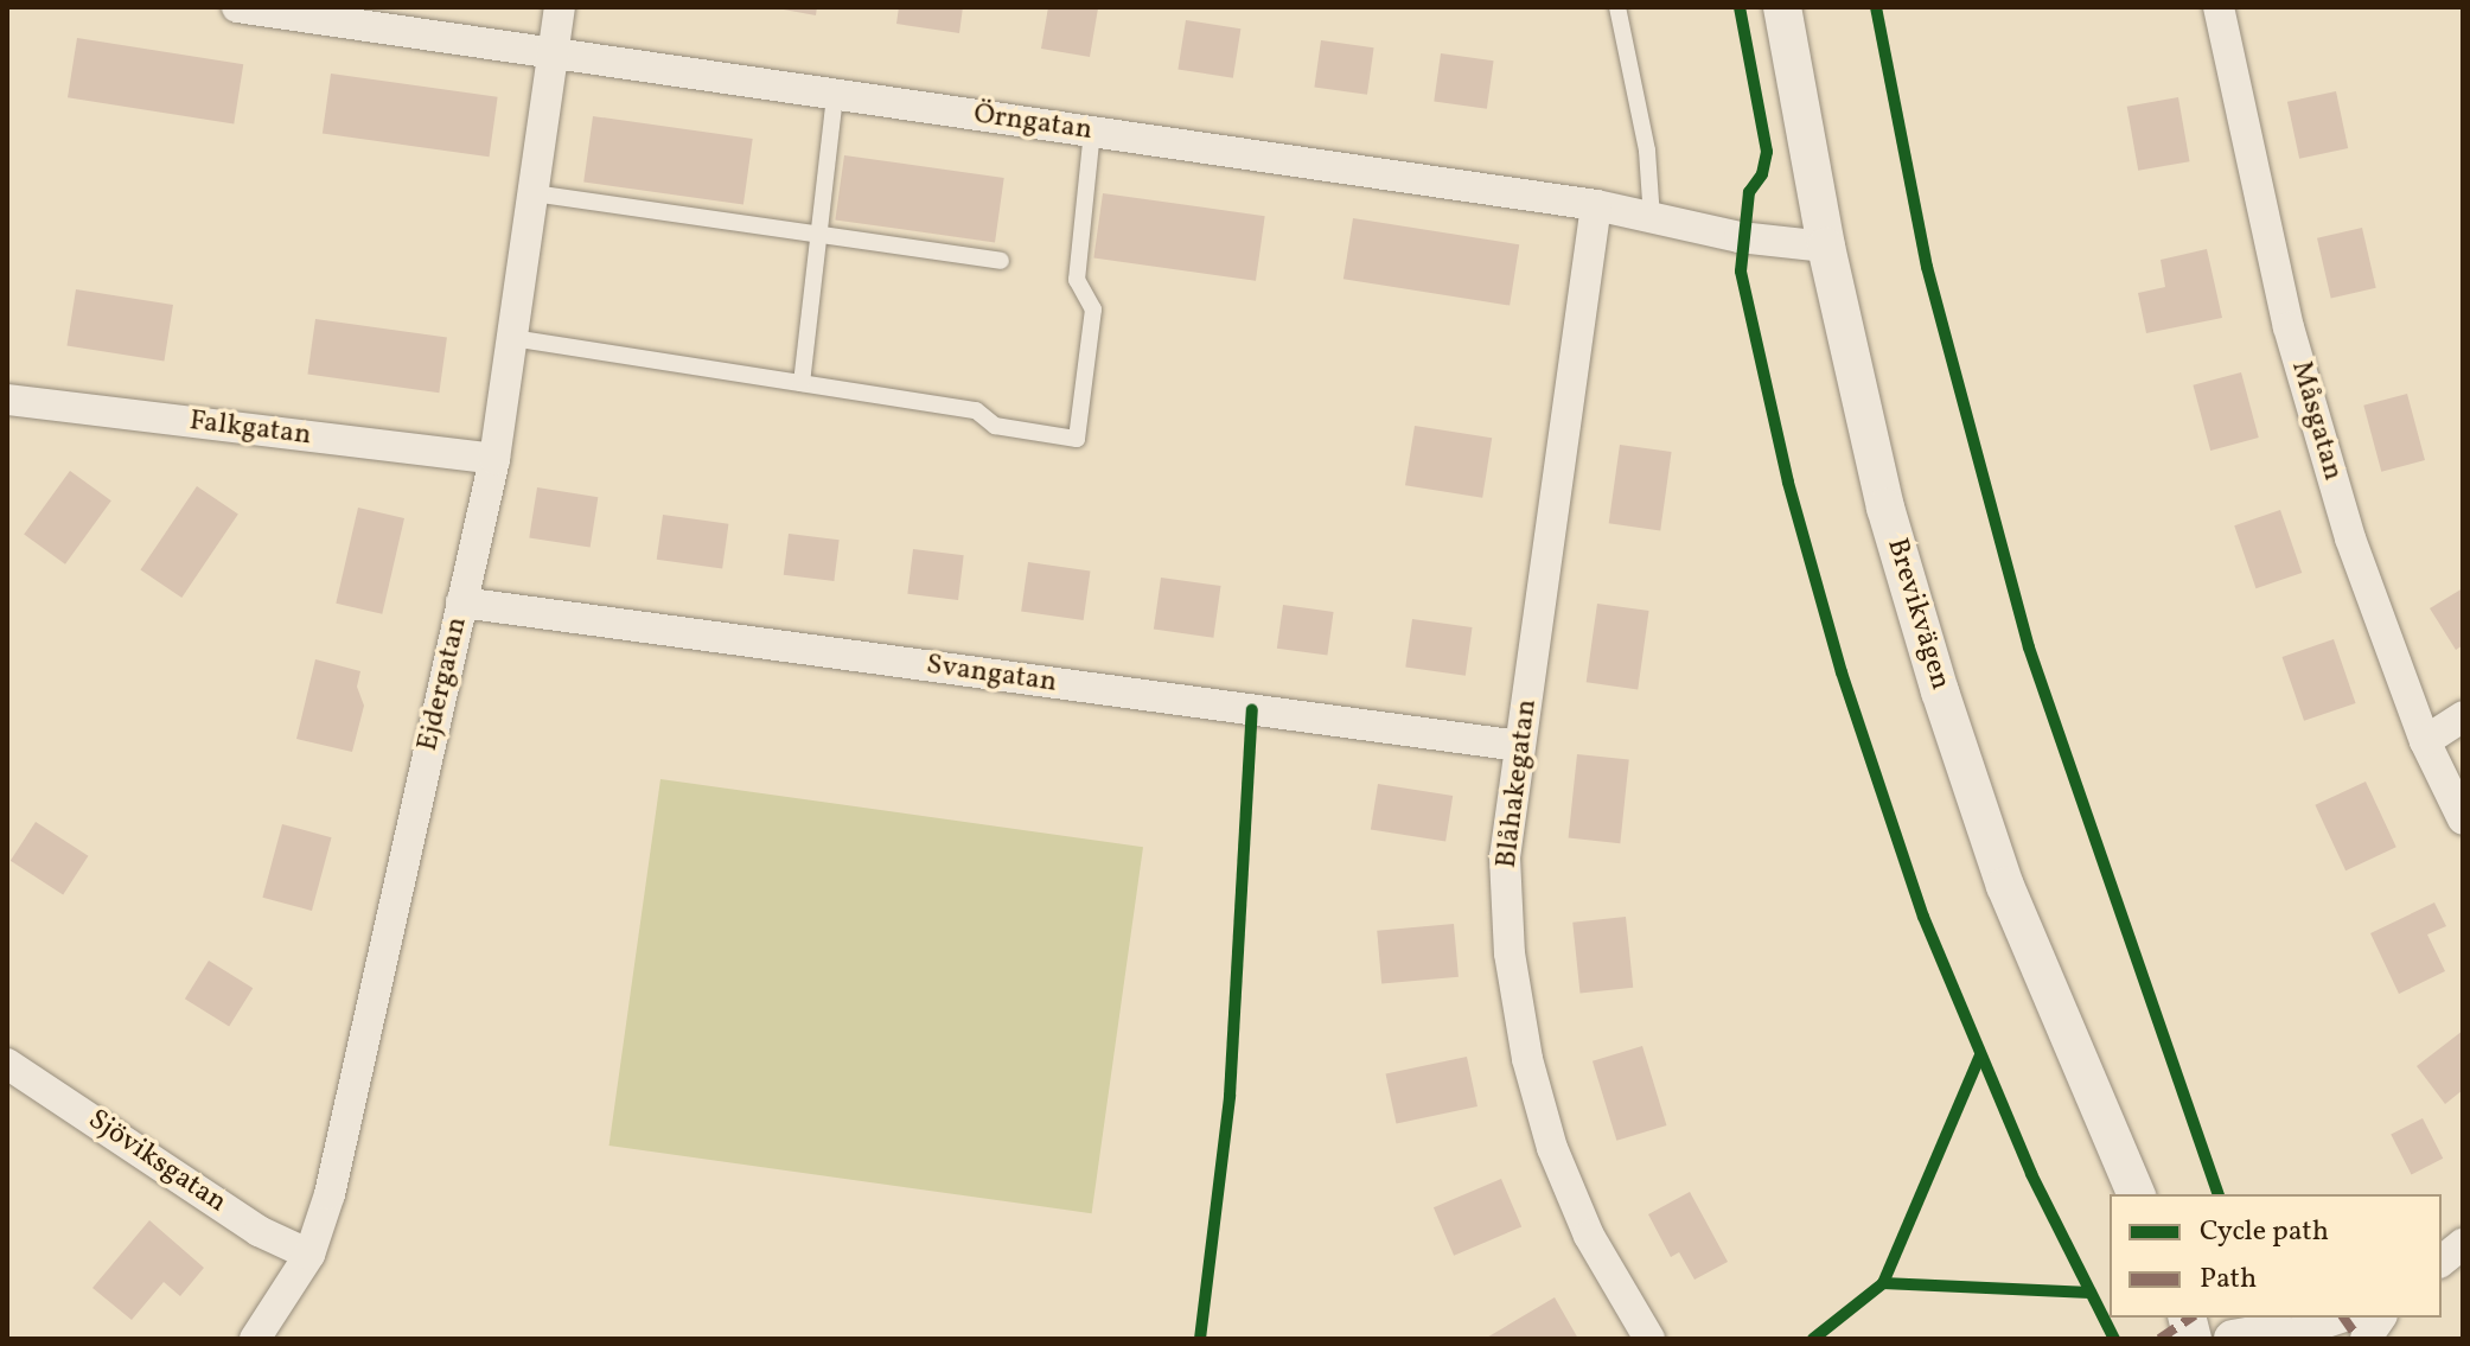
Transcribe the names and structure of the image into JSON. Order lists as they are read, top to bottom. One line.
{"streets":{"street":["Örngatan","Måsgatan","Falkgatan","Brevikvägen","Svangatan","Ejdergatan","Blåhakegatan","Sjöviksgatan"]},"crossings":[["Örngatan","Brevikvägen"],["Örngatan","Ejdergatan"],["Örngatan","Blåhakegatan"],["Falkgatan","Ejdergatan"],["Svangatan","Ejdergatan"],["Svangatan","Blåhakegatan"],["Ejdergatan","Sjöviksgatan"]],"legend":["Cycle path","Path"]}
